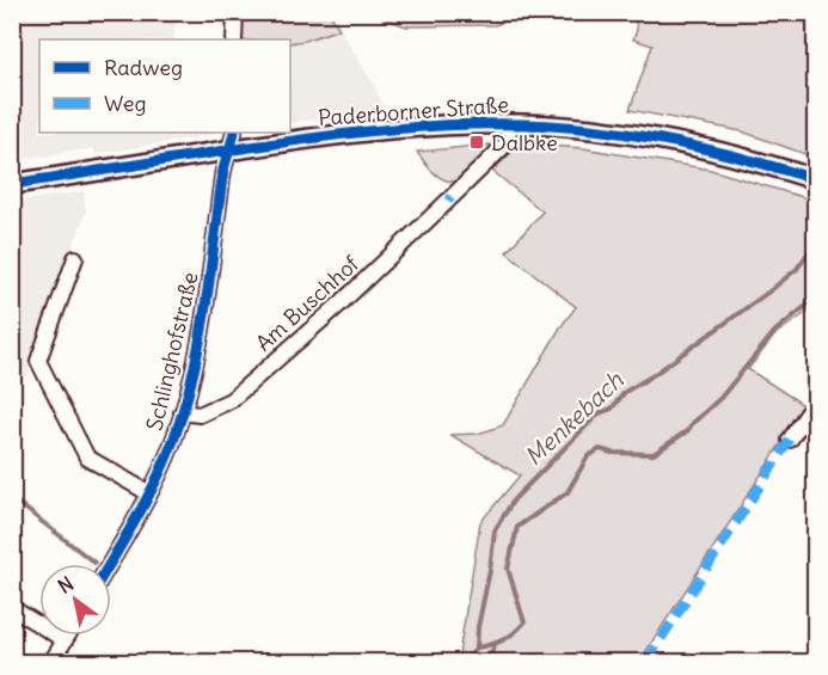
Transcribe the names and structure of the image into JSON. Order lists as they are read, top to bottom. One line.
{"streets":{"main road":["Paderborner Straße"],"street":["Am Buschhof","Schlinghofstraße"]},"crossings":[["Paderborner Straße","Am Buschhof"],["Paderborner Straße","Schlinghofstraße"],["Am Buschhof","Schlinghofstraße"]],"water":["Menkebach"],"places":{"transit":["Dalbke"]},"legend":["Radweg","Weg"],"north":"top left"}
